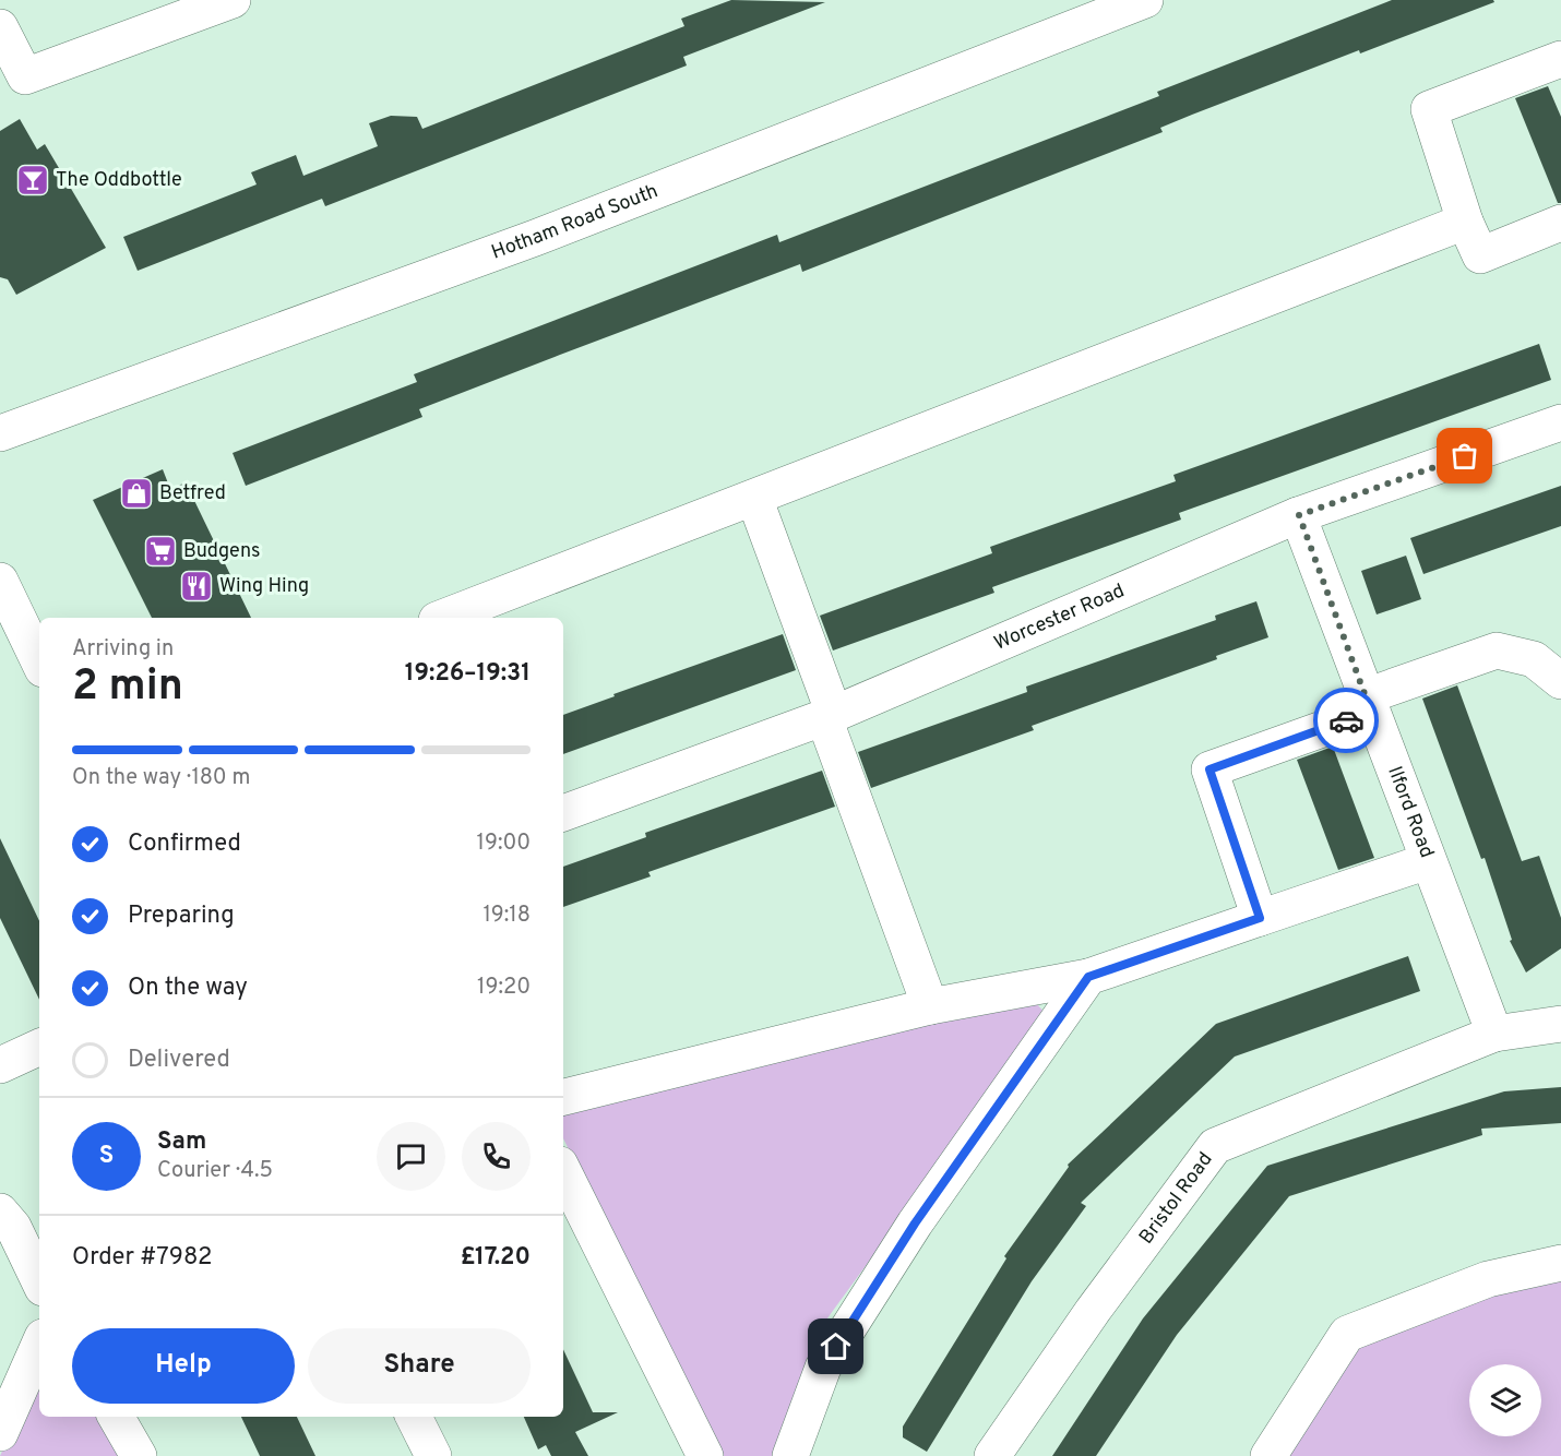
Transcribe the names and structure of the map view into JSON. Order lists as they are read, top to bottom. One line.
{"streets":{"street":["Hotham Road South","Worcester Road","Ilford Road","Bristol Road"]},"crossings":[["Worcester Road","Ilford Road"],["Ilford Road","Bristol Road"]],"places":{"bar":["The Oddbottle"],"shop":["Betfred"],"supermarket":["Budgens"],"restaurant":["Wing Hing"]},"page":{"heading":["2 min","Arriving in","19:26–19:31"],"panel":["Sam","Courier · 4.5","Order #7982","£17.20"],"bar":"On the way · 180 m","list":[["Confirmed","19:00"],["Preparing","19:18"],["On the way","19:20"],"Delivered"],"round":"S","buttons":["Help","Share"]}}
